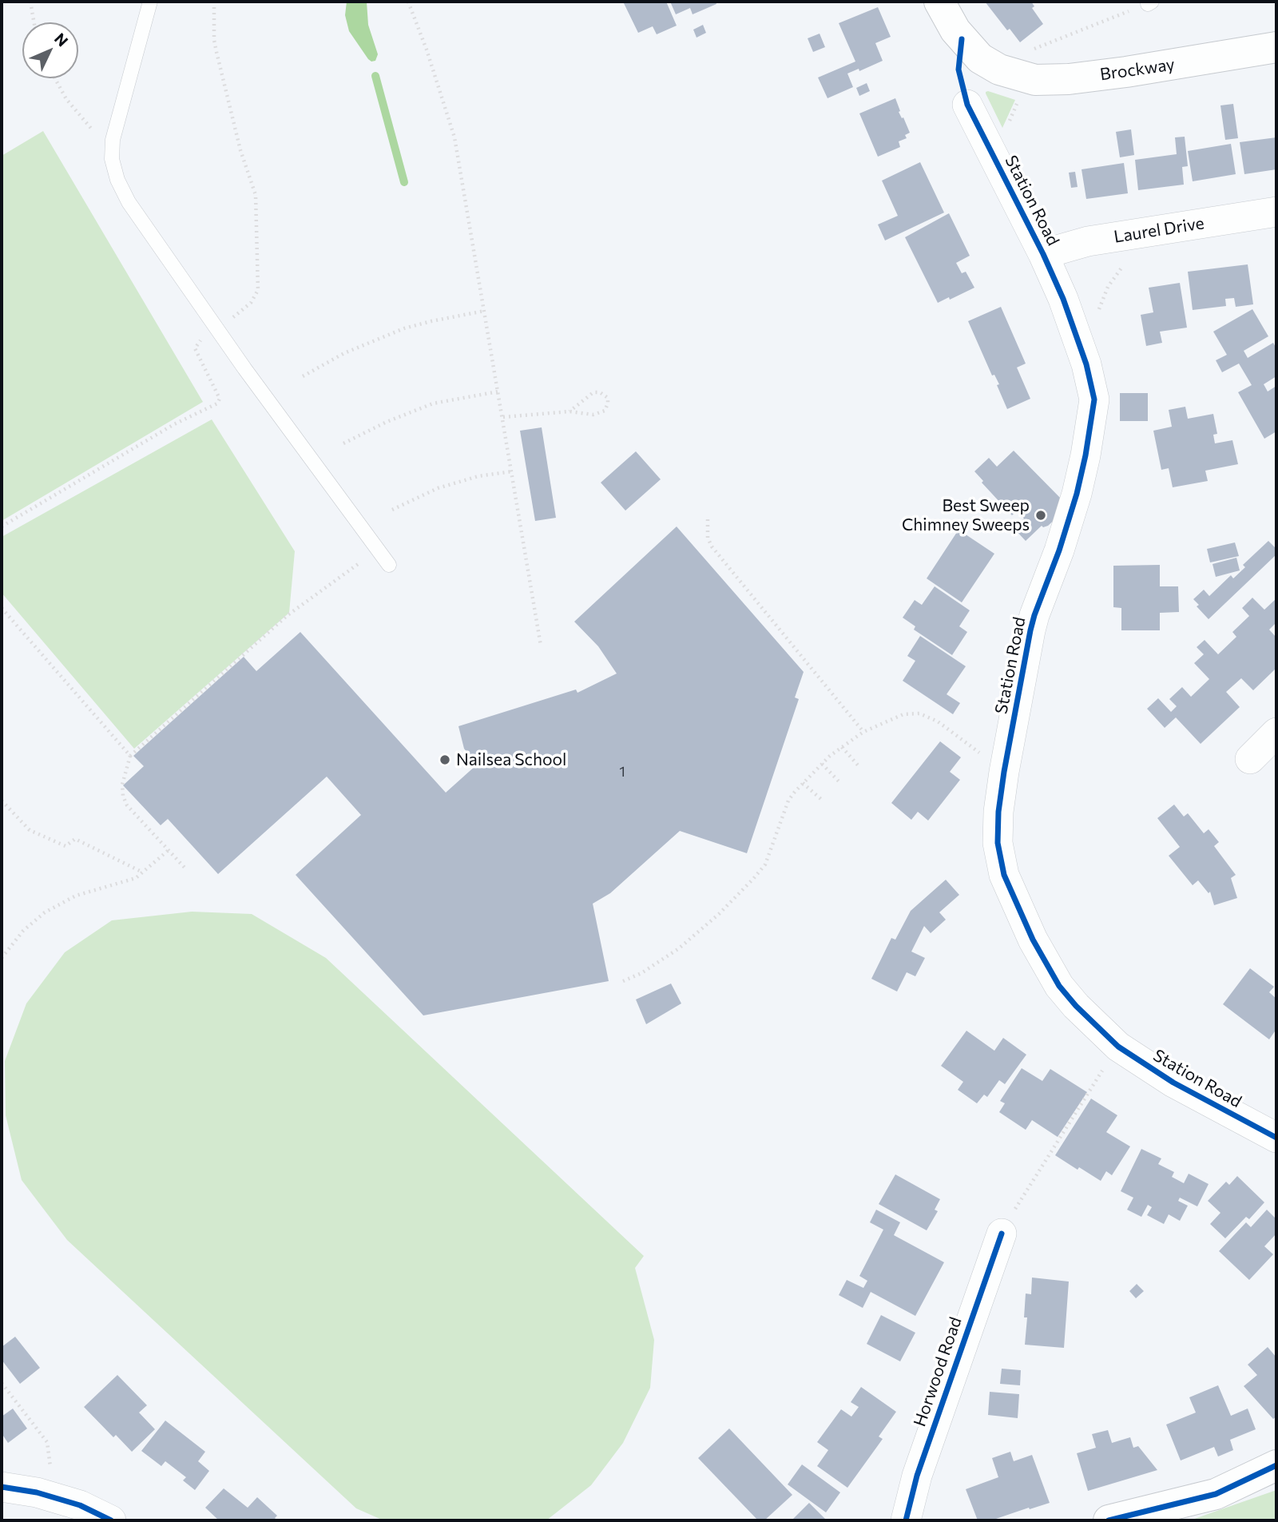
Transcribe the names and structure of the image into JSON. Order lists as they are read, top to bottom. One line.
{"streets":{"street":["Brockway","Station Road","Laurel Drive","Horwood Road"]},"crossings":[["Station Road","Laurel Drive"]],"places":["Best Sweep Chimney Sweeps","Nailsea School"],"house_numbers":["1"],"north":"top right"}
